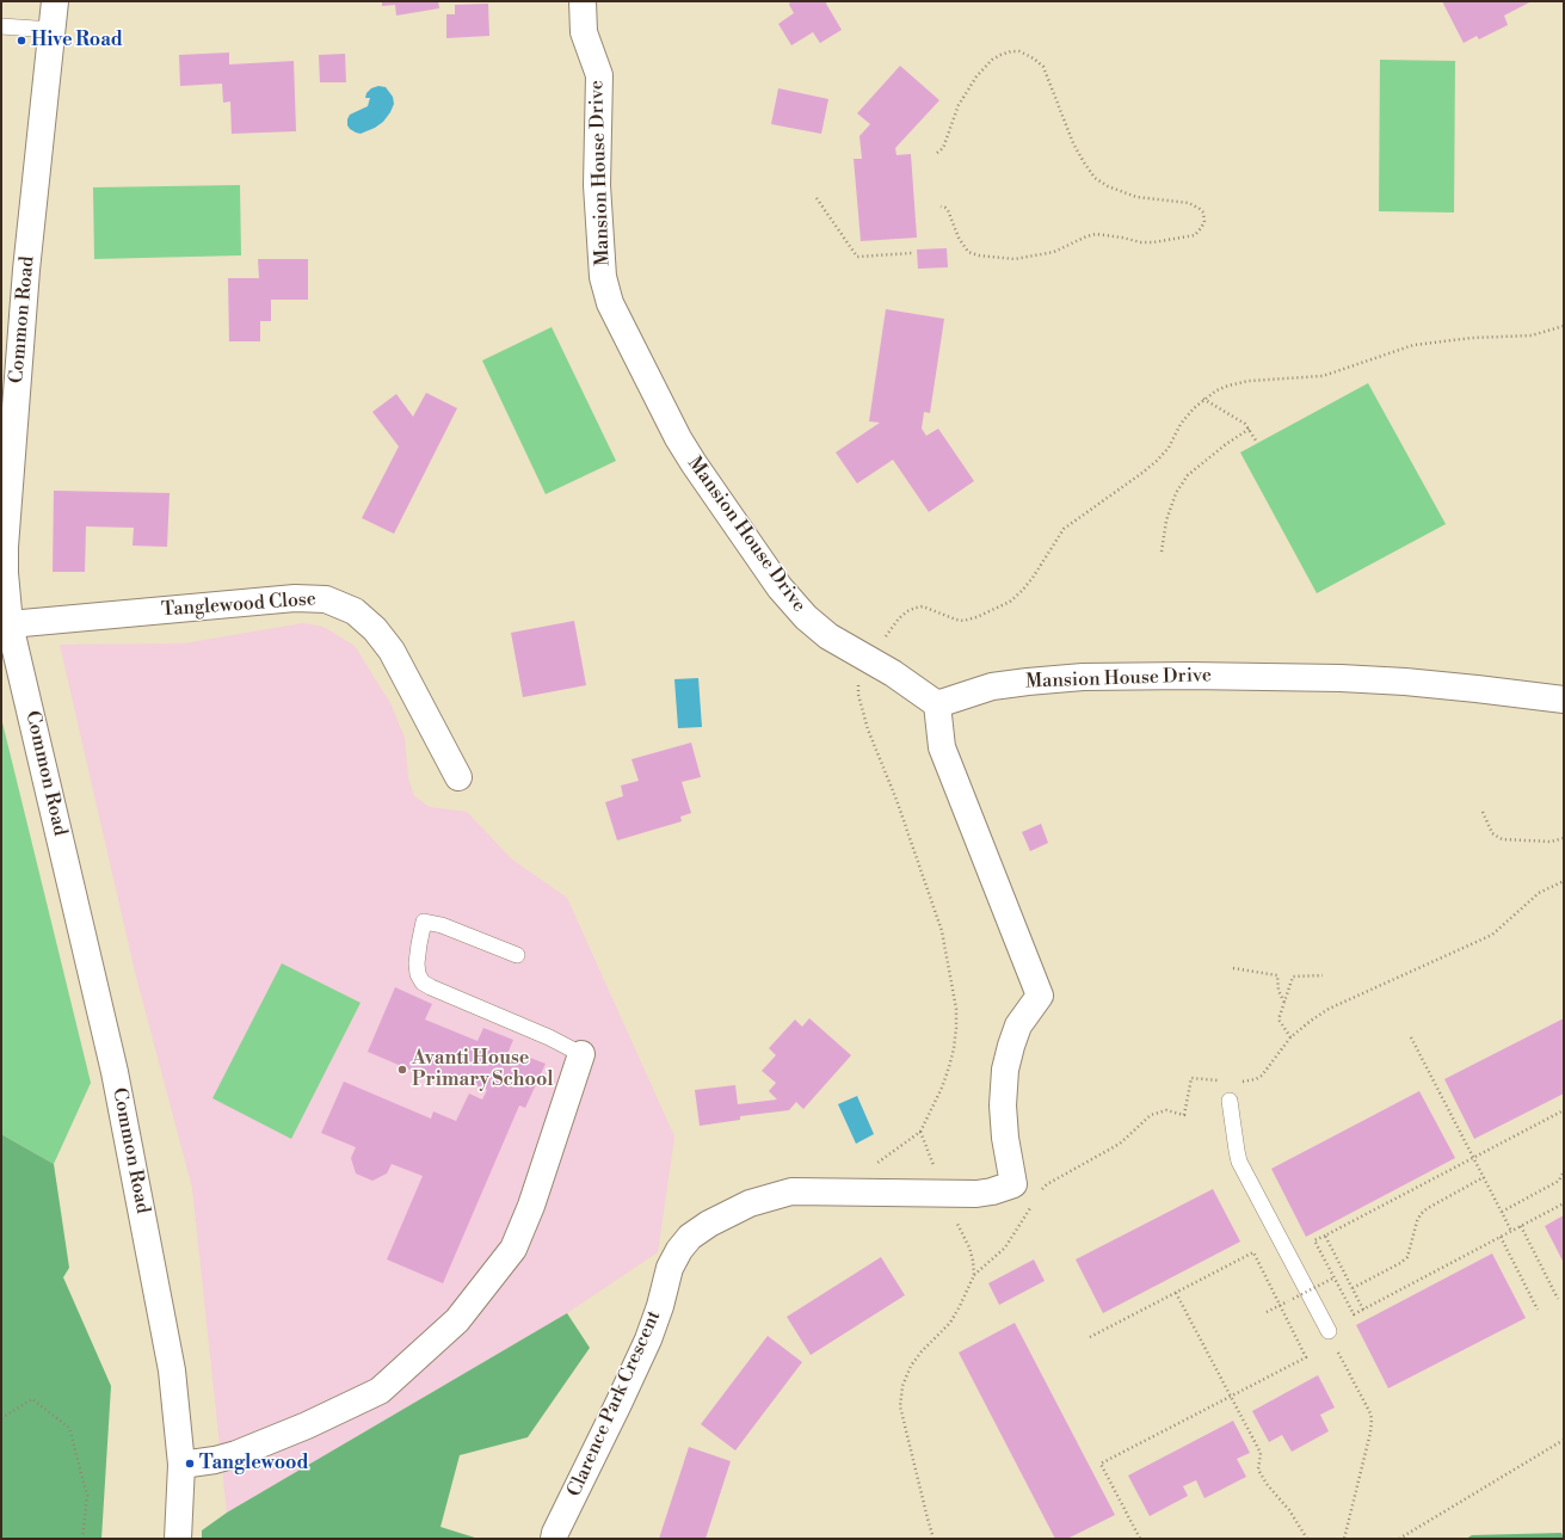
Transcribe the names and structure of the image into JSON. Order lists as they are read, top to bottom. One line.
{"streets":{"street":["Mansion House Drive","Common Road","Tanglewood Close","Clarence Park Crescent"]},"crossings":[["Mansion House Drive","Clarence Park Crescent"],["Common Road","Tanglewood Close"]],"places":["Hive Road","Avanti House Primary School","Tanglewood"]}
